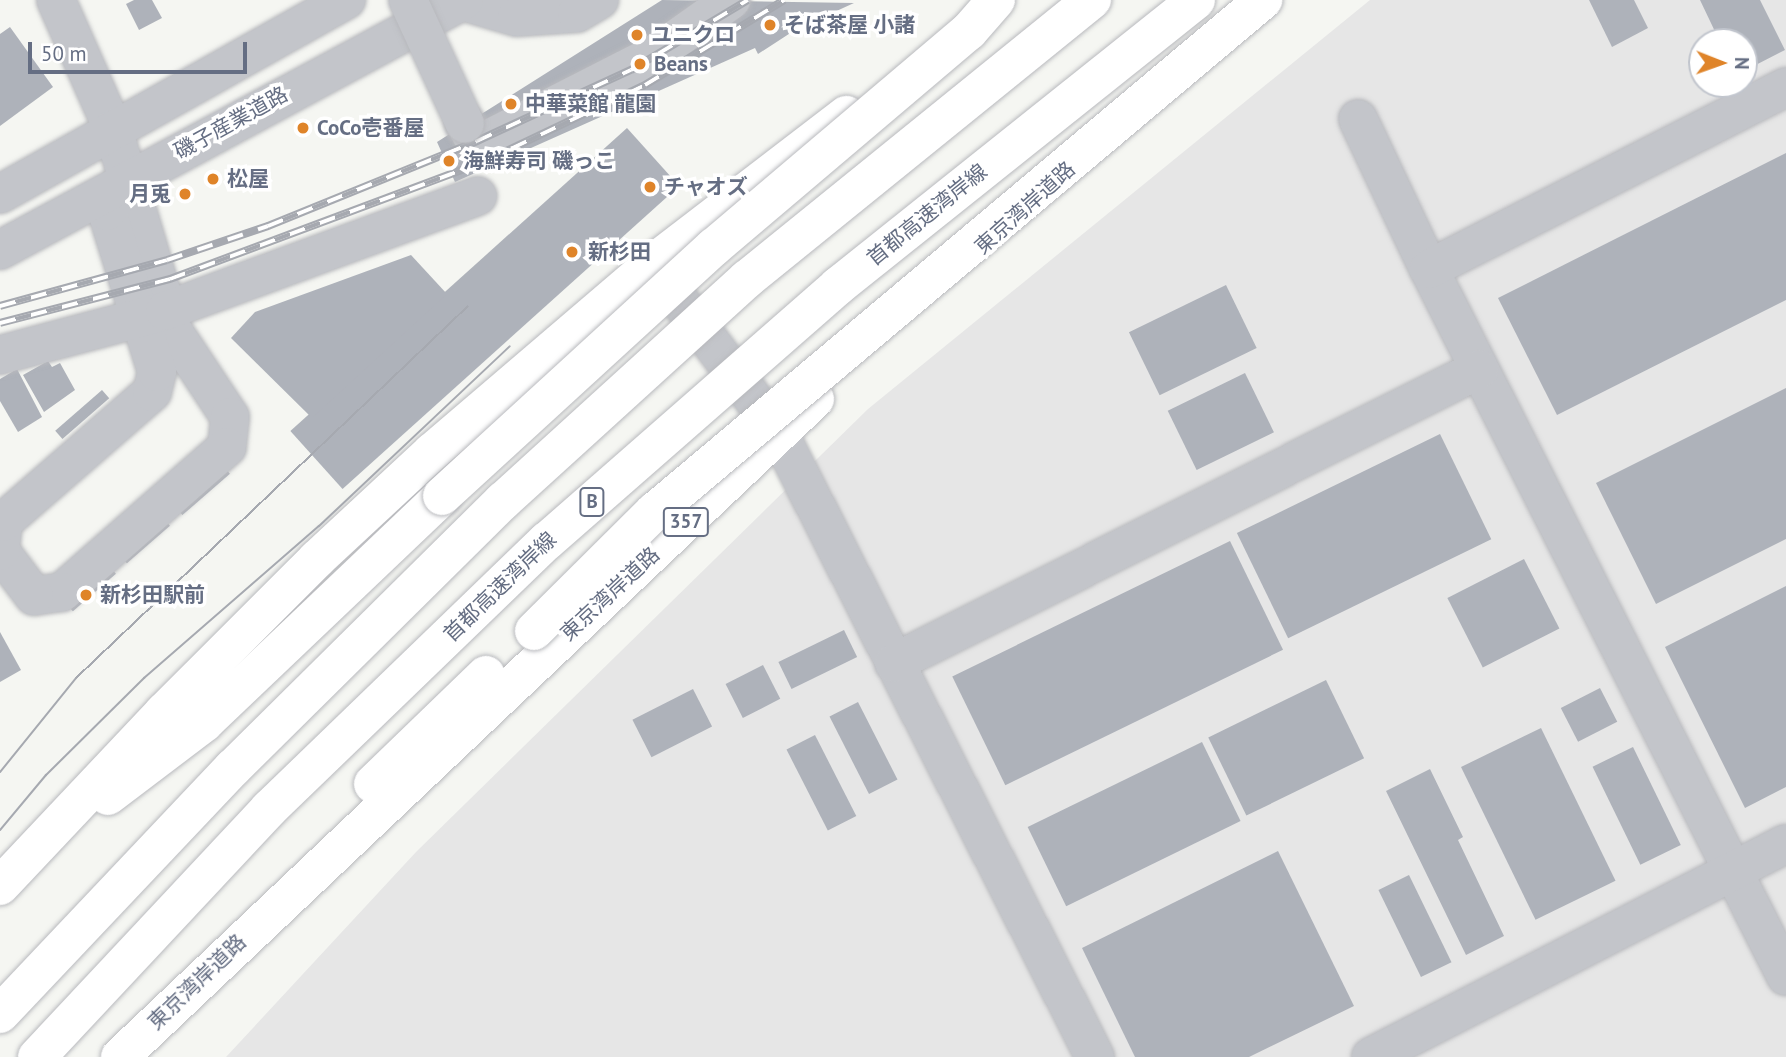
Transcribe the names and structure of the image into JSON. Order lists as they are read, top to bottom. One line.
{"streets":{"highway":["東京湾岸道路","首都高速湾岸線","B","357"],"street":["磯子産業道路"]},"places":["そば茶屋 小諸","ユニクロ","Beans","中華菜館 龍園","CoCo壱番屋","海鮮寿司 磯っこ","松屋","チャオズ","月兎","新杉田","新杉田駅前"],"scale_bar":"50 m","north":"right"}
